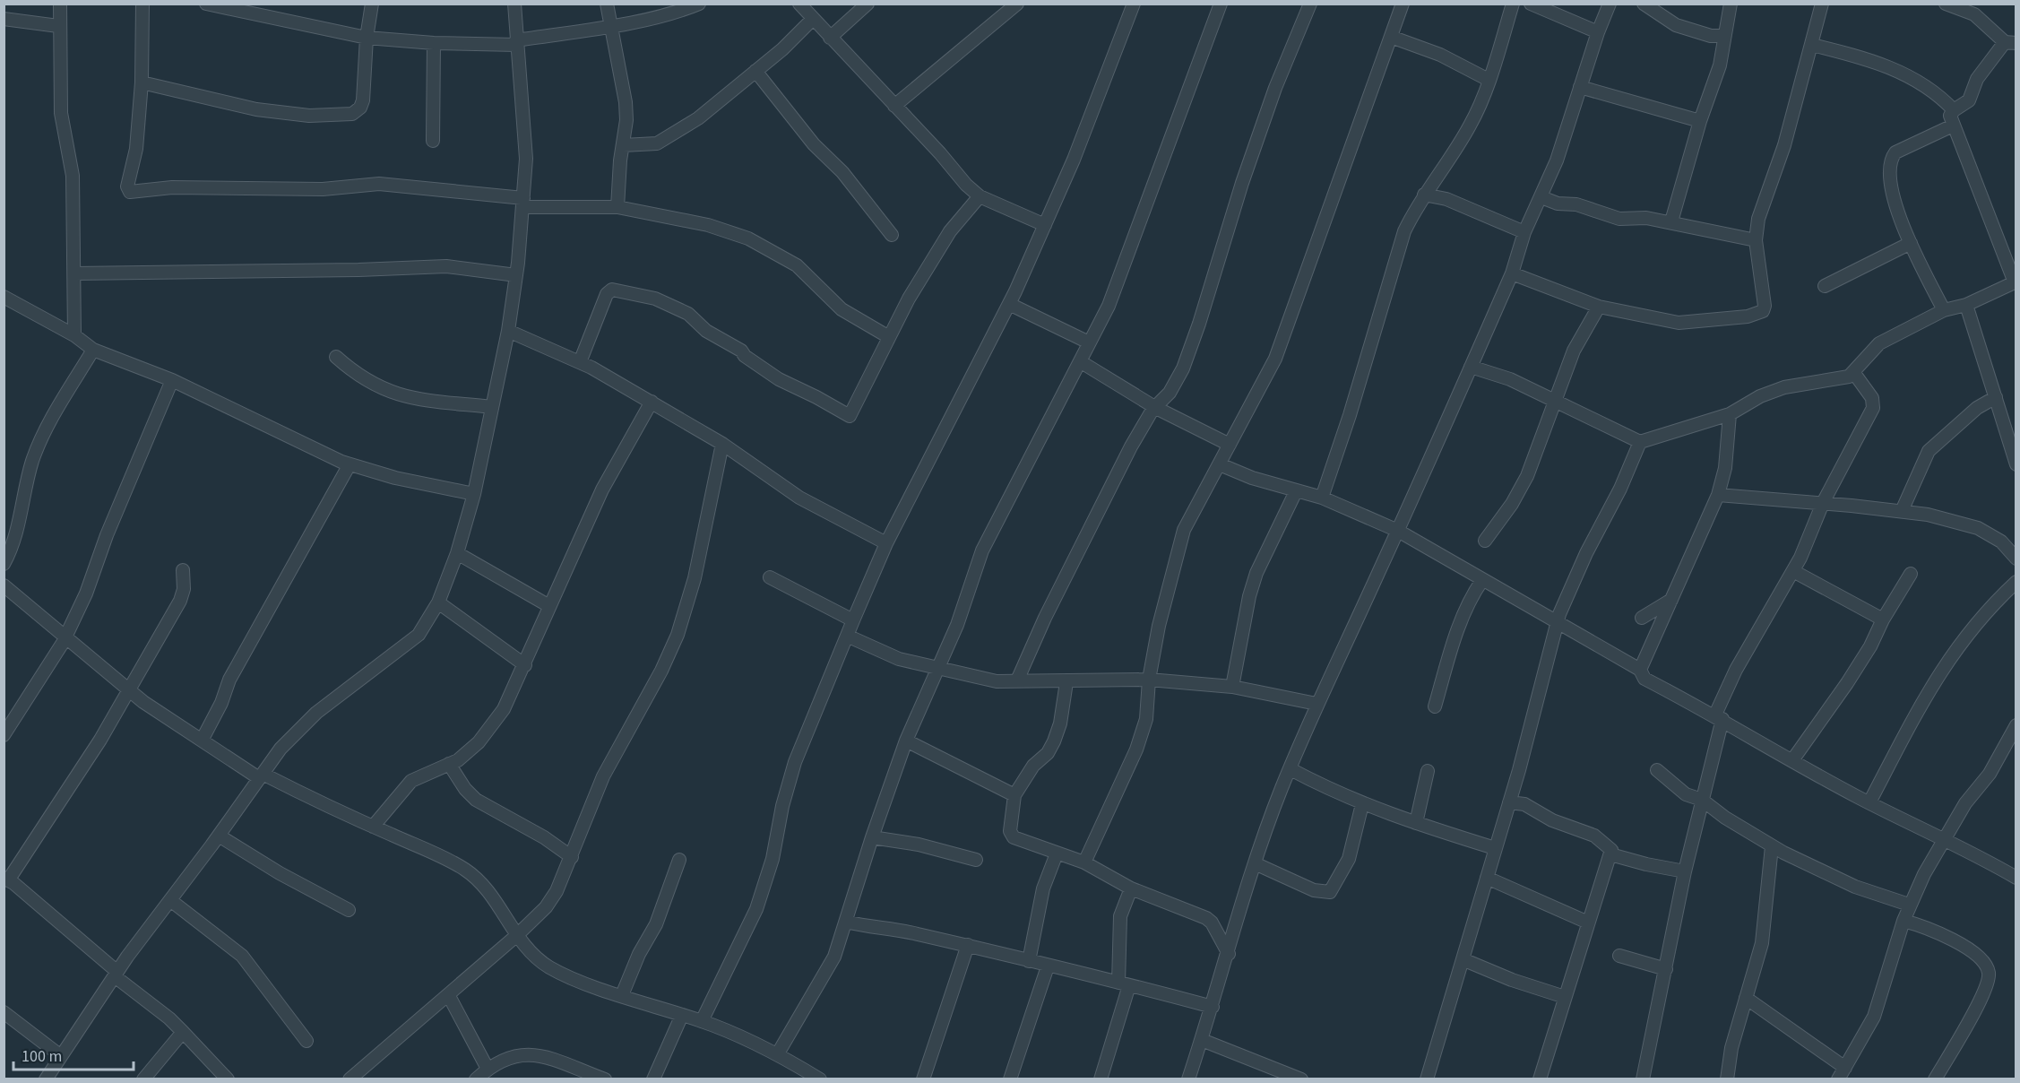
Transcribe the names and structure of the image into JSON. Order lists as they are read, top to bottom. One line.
{"scale_bar":"100 m"}
